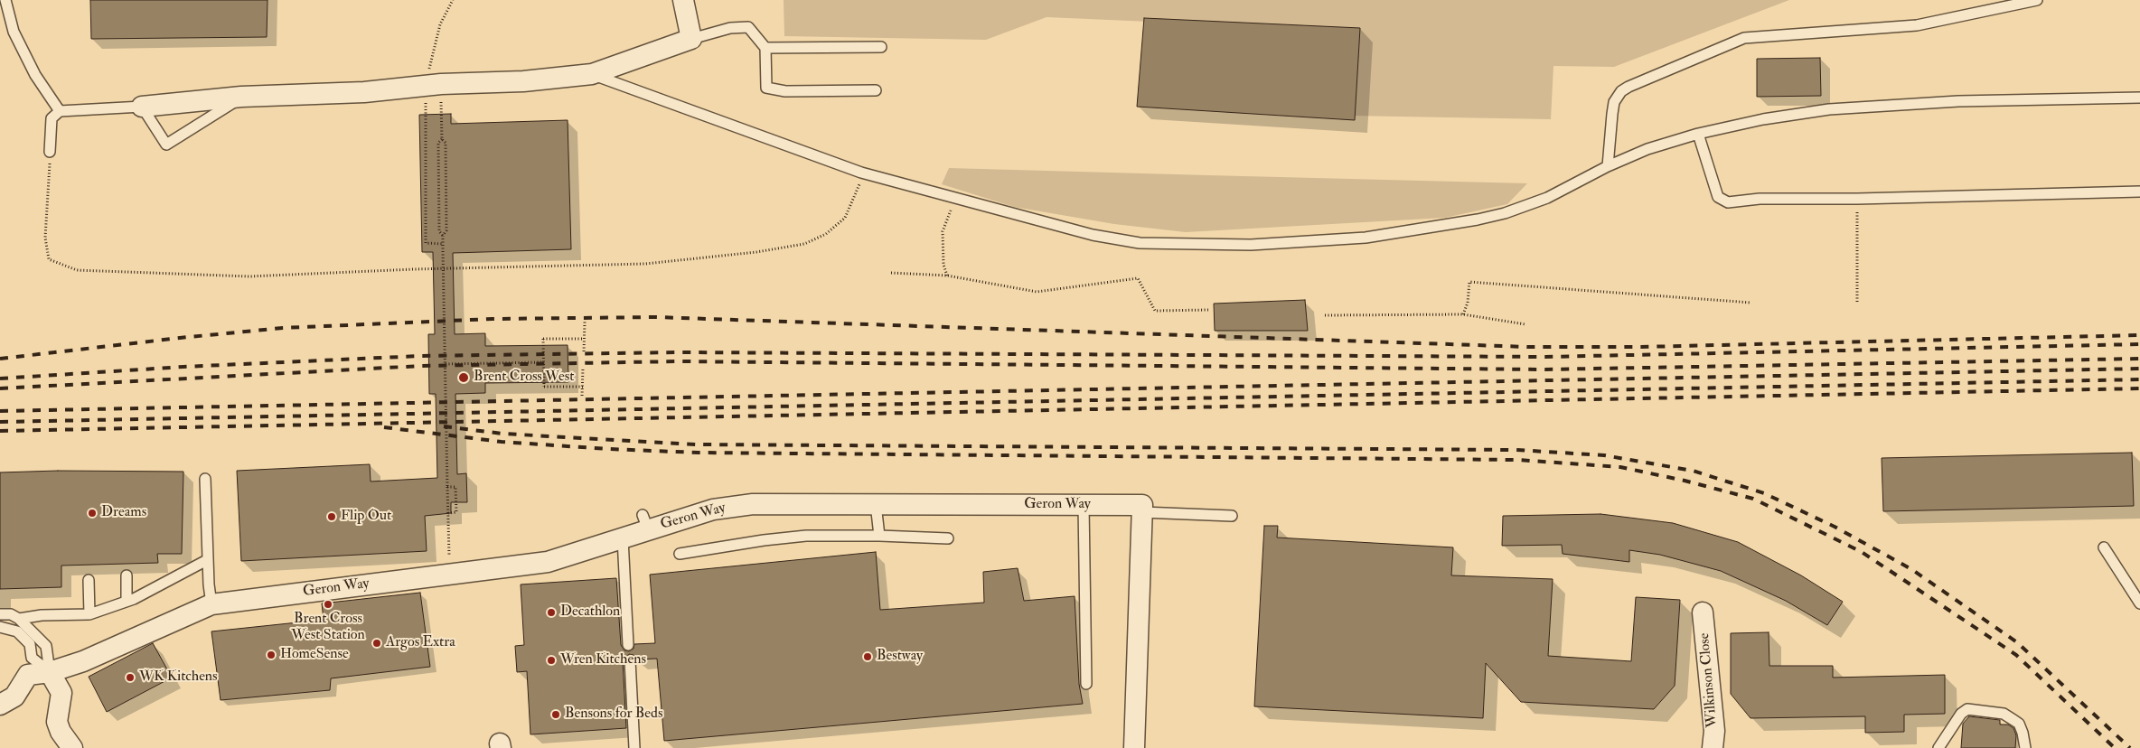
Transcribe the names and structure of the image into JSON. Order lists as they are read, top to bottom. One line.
{"streets":{"street":["Geron Way","Wilkinson Close"]},"places":["Brent Cross West","Dreams","Flip Out","Brent Cross West Station","Decathlon","Argos Extra","HomeSense","Bestway","Wren Kitchens","WK Kitchens","Bensons for Beds"]}
